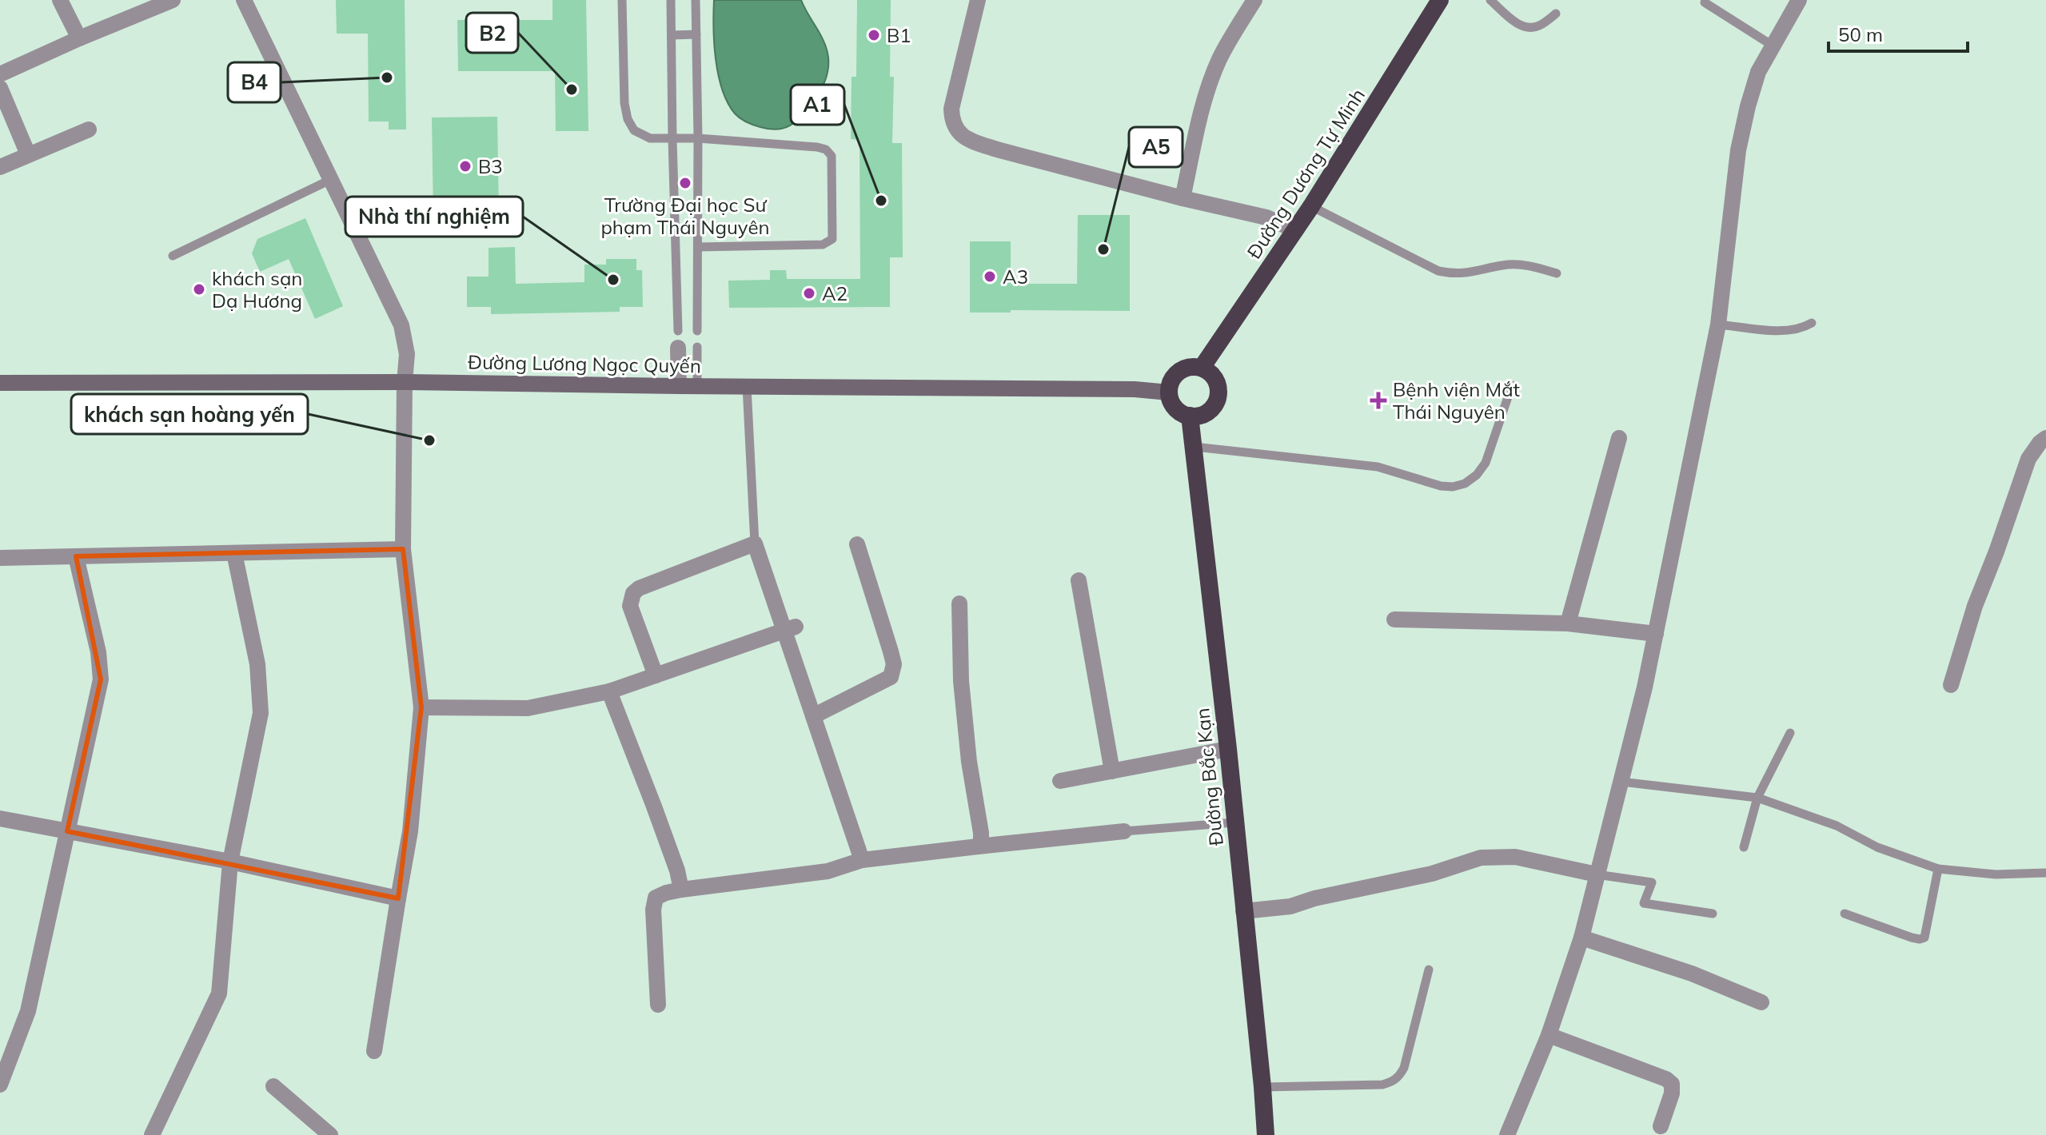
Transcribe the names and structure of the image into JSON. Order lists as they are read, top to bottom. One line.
{"streets":{"highway":["Đường Dương Tự Minh","Đường Bắc Kạn"],"main road":["Đường Lương Ngọc Quyến"]},"crossings":[["Đường Dương Tự Minh","Đường Lương Ngọc Quyến"],["Đường Dương Tự Minh","Đường Bắc Kạn"],["Đường Lương Ngọc Quyến","Đường Bắc Kạn"]],"places":{"other":["B1","B4","B2","B3","Trường Đại học Sư phạm Thái Nguyên","A1","A5","A3","Nhà thí nghiệm","khách sạn Dạ Hương","A2","khách sạn hoàng yến"],"health":["Bệnh viện Mắt Thái Nguyên"]},"scale_bar":"50 m"}
